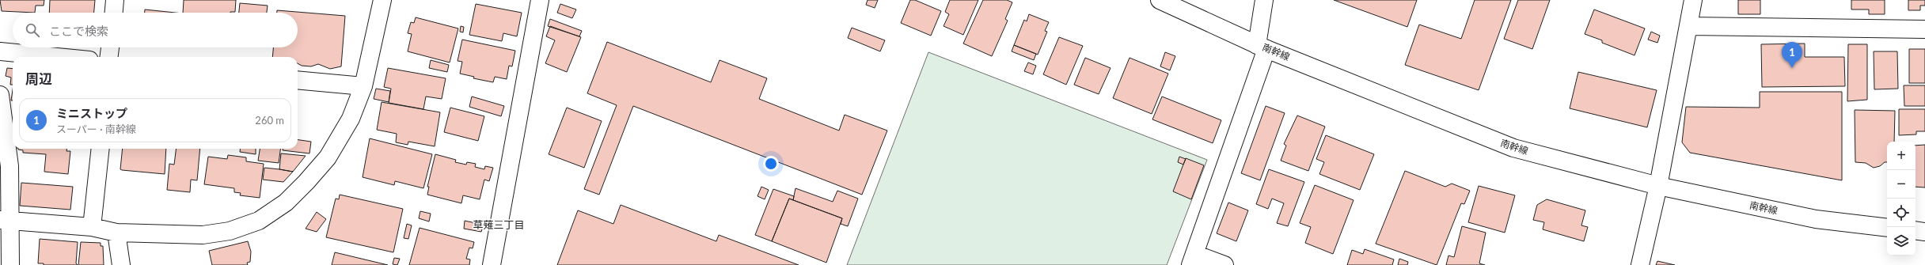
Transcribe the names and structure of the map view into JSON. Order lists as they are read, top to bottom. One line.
{"streets":{"street":["南幹線"]},"districts":["草薙三丁目"],"page":{"search":"ここで検索","pins":"1","heading":"周辺","list":[{"mark":"1","name":"ミニストップ","note":"スーパー · 南幹線","value":"260 m"}],"map_buttons":["+","−"]}}
